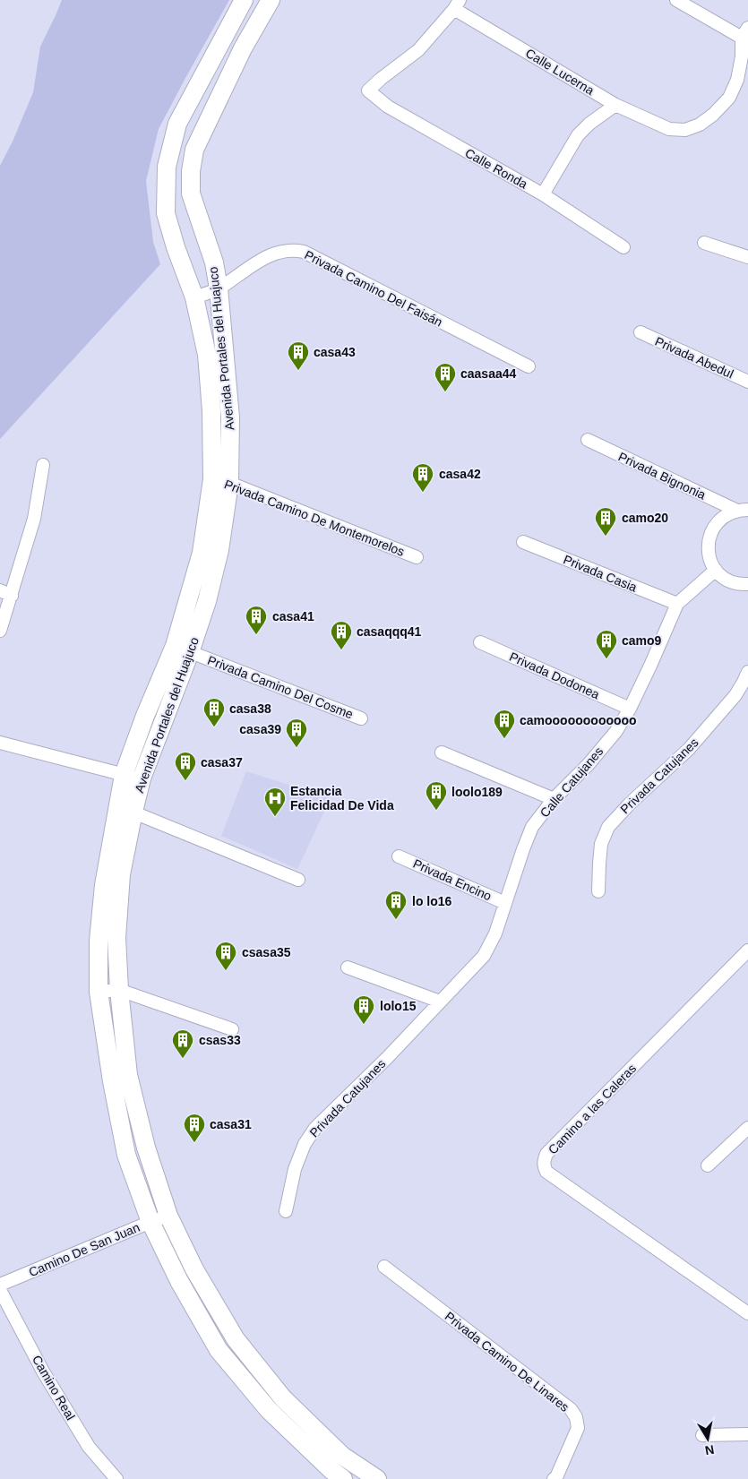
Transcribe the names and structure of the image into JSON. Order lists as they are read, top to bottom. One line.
{"streets":{"street":["Calle Lucerna","Calle Ronda","Privada Camino Del Faisán","Avenida Portales del Huajuco","Privada Abedul","Privada Bignonia","Privada Camino De Montemorelos","Privada Casia","Privada Dodonea","Privada Camino Del Cosme","Privada Catujanes","Calle Catujanes","Privada Encino","Camino a las Caleras","Camino De San Juan","Privada Camino De Linares","Camino Real"]},"crossings":[["Calle Lucerna","Calle Ronda"],["Privada Camino Del Faisán","Avenida Portales del Huajuco"],["Avenida Portales del Huajuco","Privada Camino De Montemorelos"],["Avenida Portales del Huajuco","Privada Camino Del Cosme"],["Avenida Portales del Huajuco","Camino De San Juan"],["Privada Casia","Calle Catujanes"],["Privada Dodonea","Calle Catujanes"],["Privada Catujanes","Calle Catujanes"],["Calle Catujanes","Privada Encino"]],"places":{"building":["casa43","caasaa44","casa42","camo20","casa41","casaqqq41","camo9","casa38","camoooooooooooo","casa39","casa37","loolo189","lo lo16","csasa35","lolo15","csas33","casa31"],"hospital":["Estancia Felicidad De Vida"]},"north":"bottom"}
